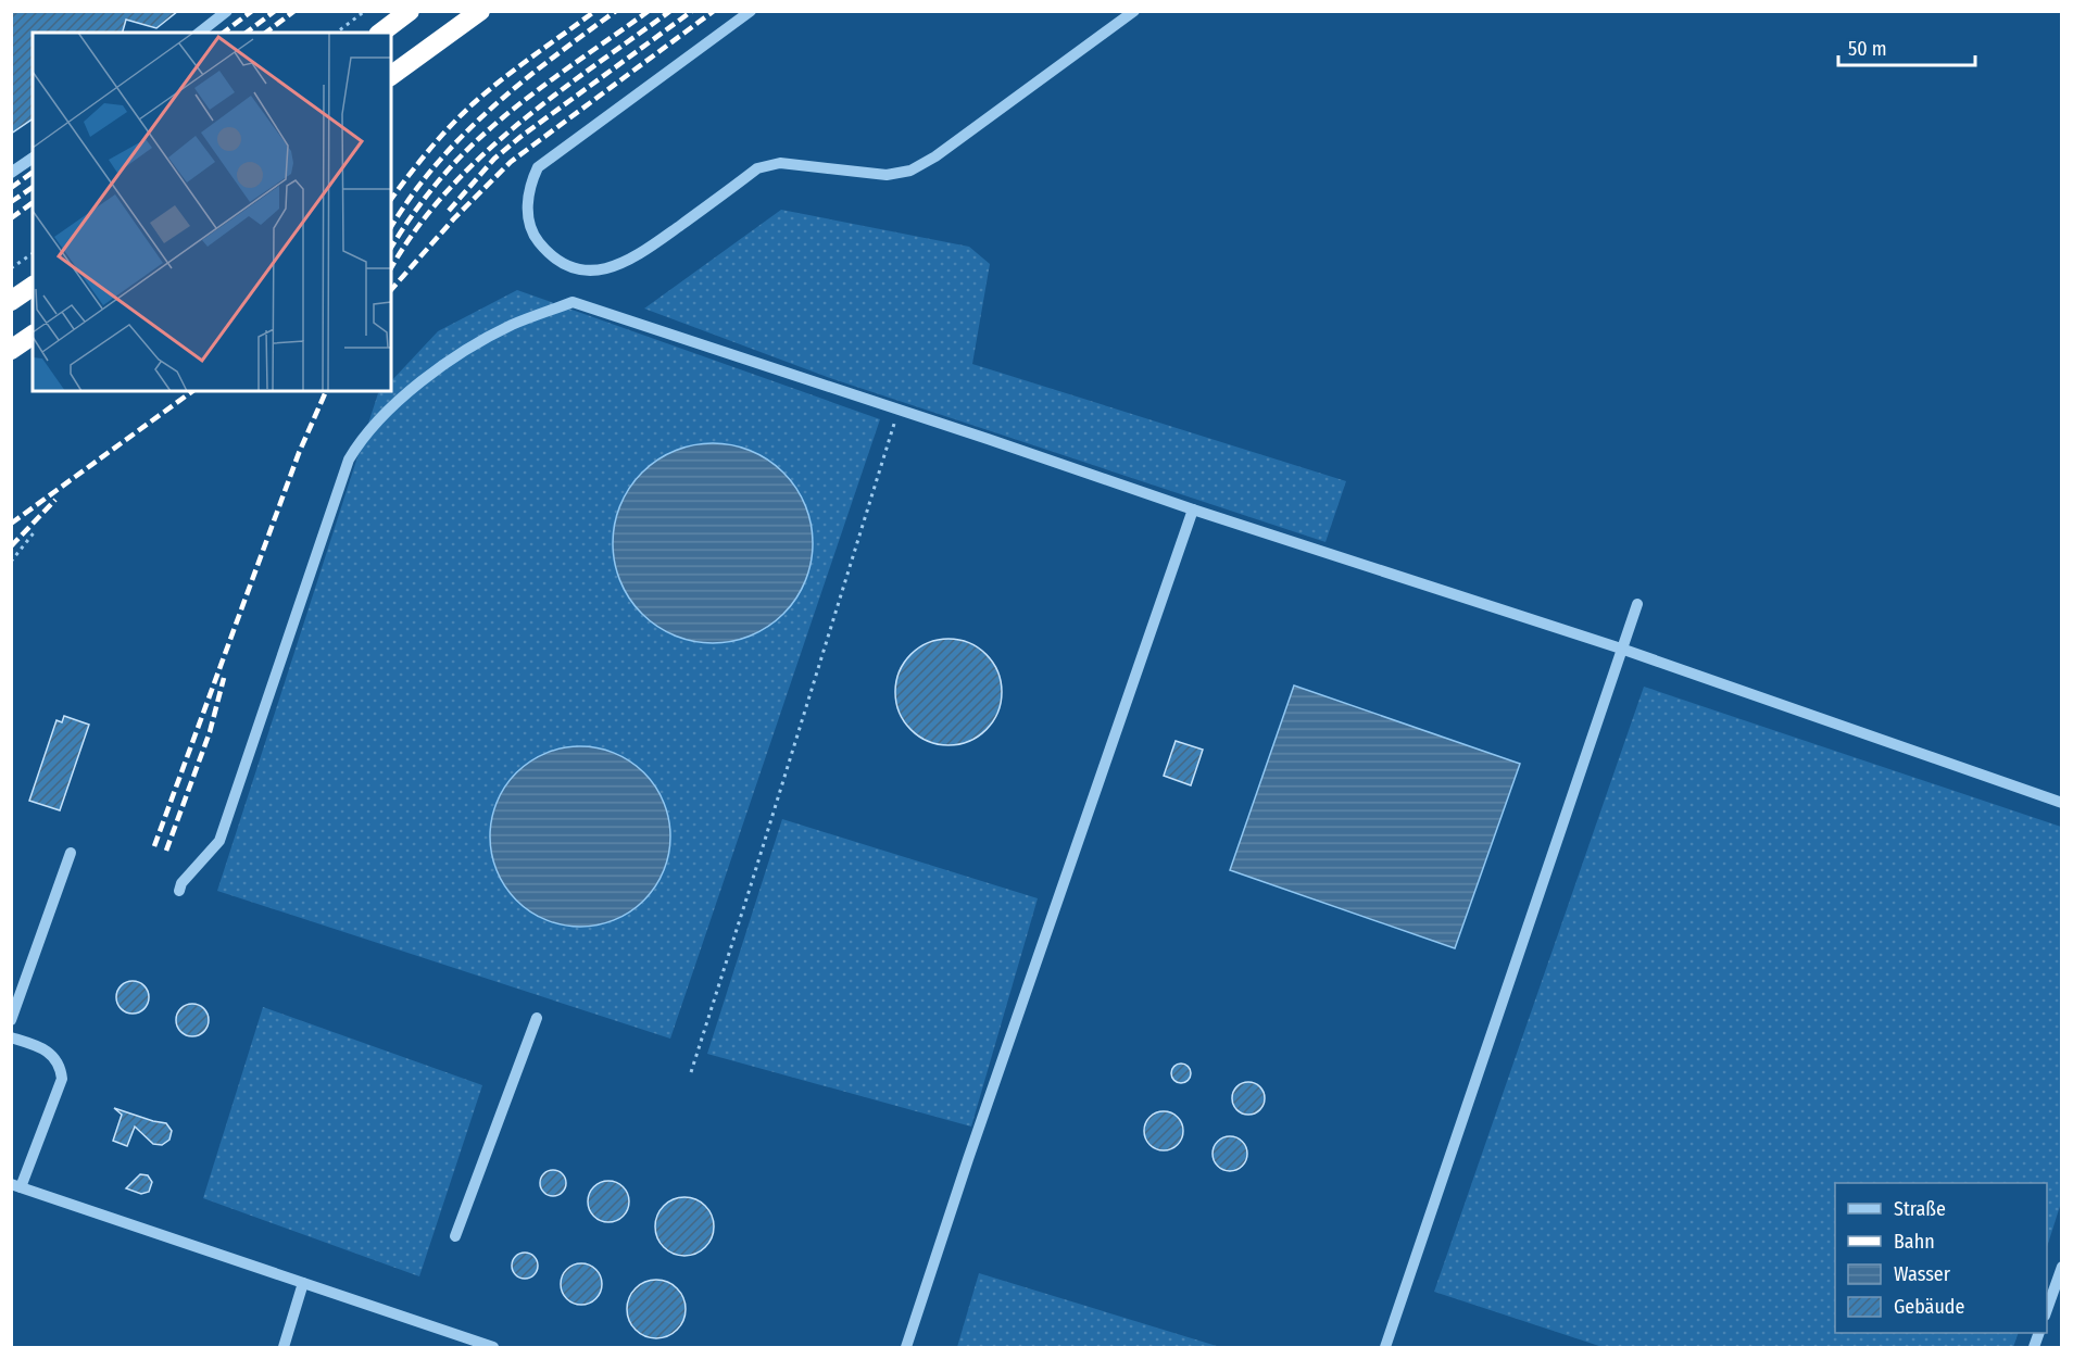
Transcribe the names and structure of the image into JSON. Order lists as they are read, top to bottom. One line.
{"legend":["Straße","Bahn","Wasser","Gebäude"],"scale_bar":"50 m"}
